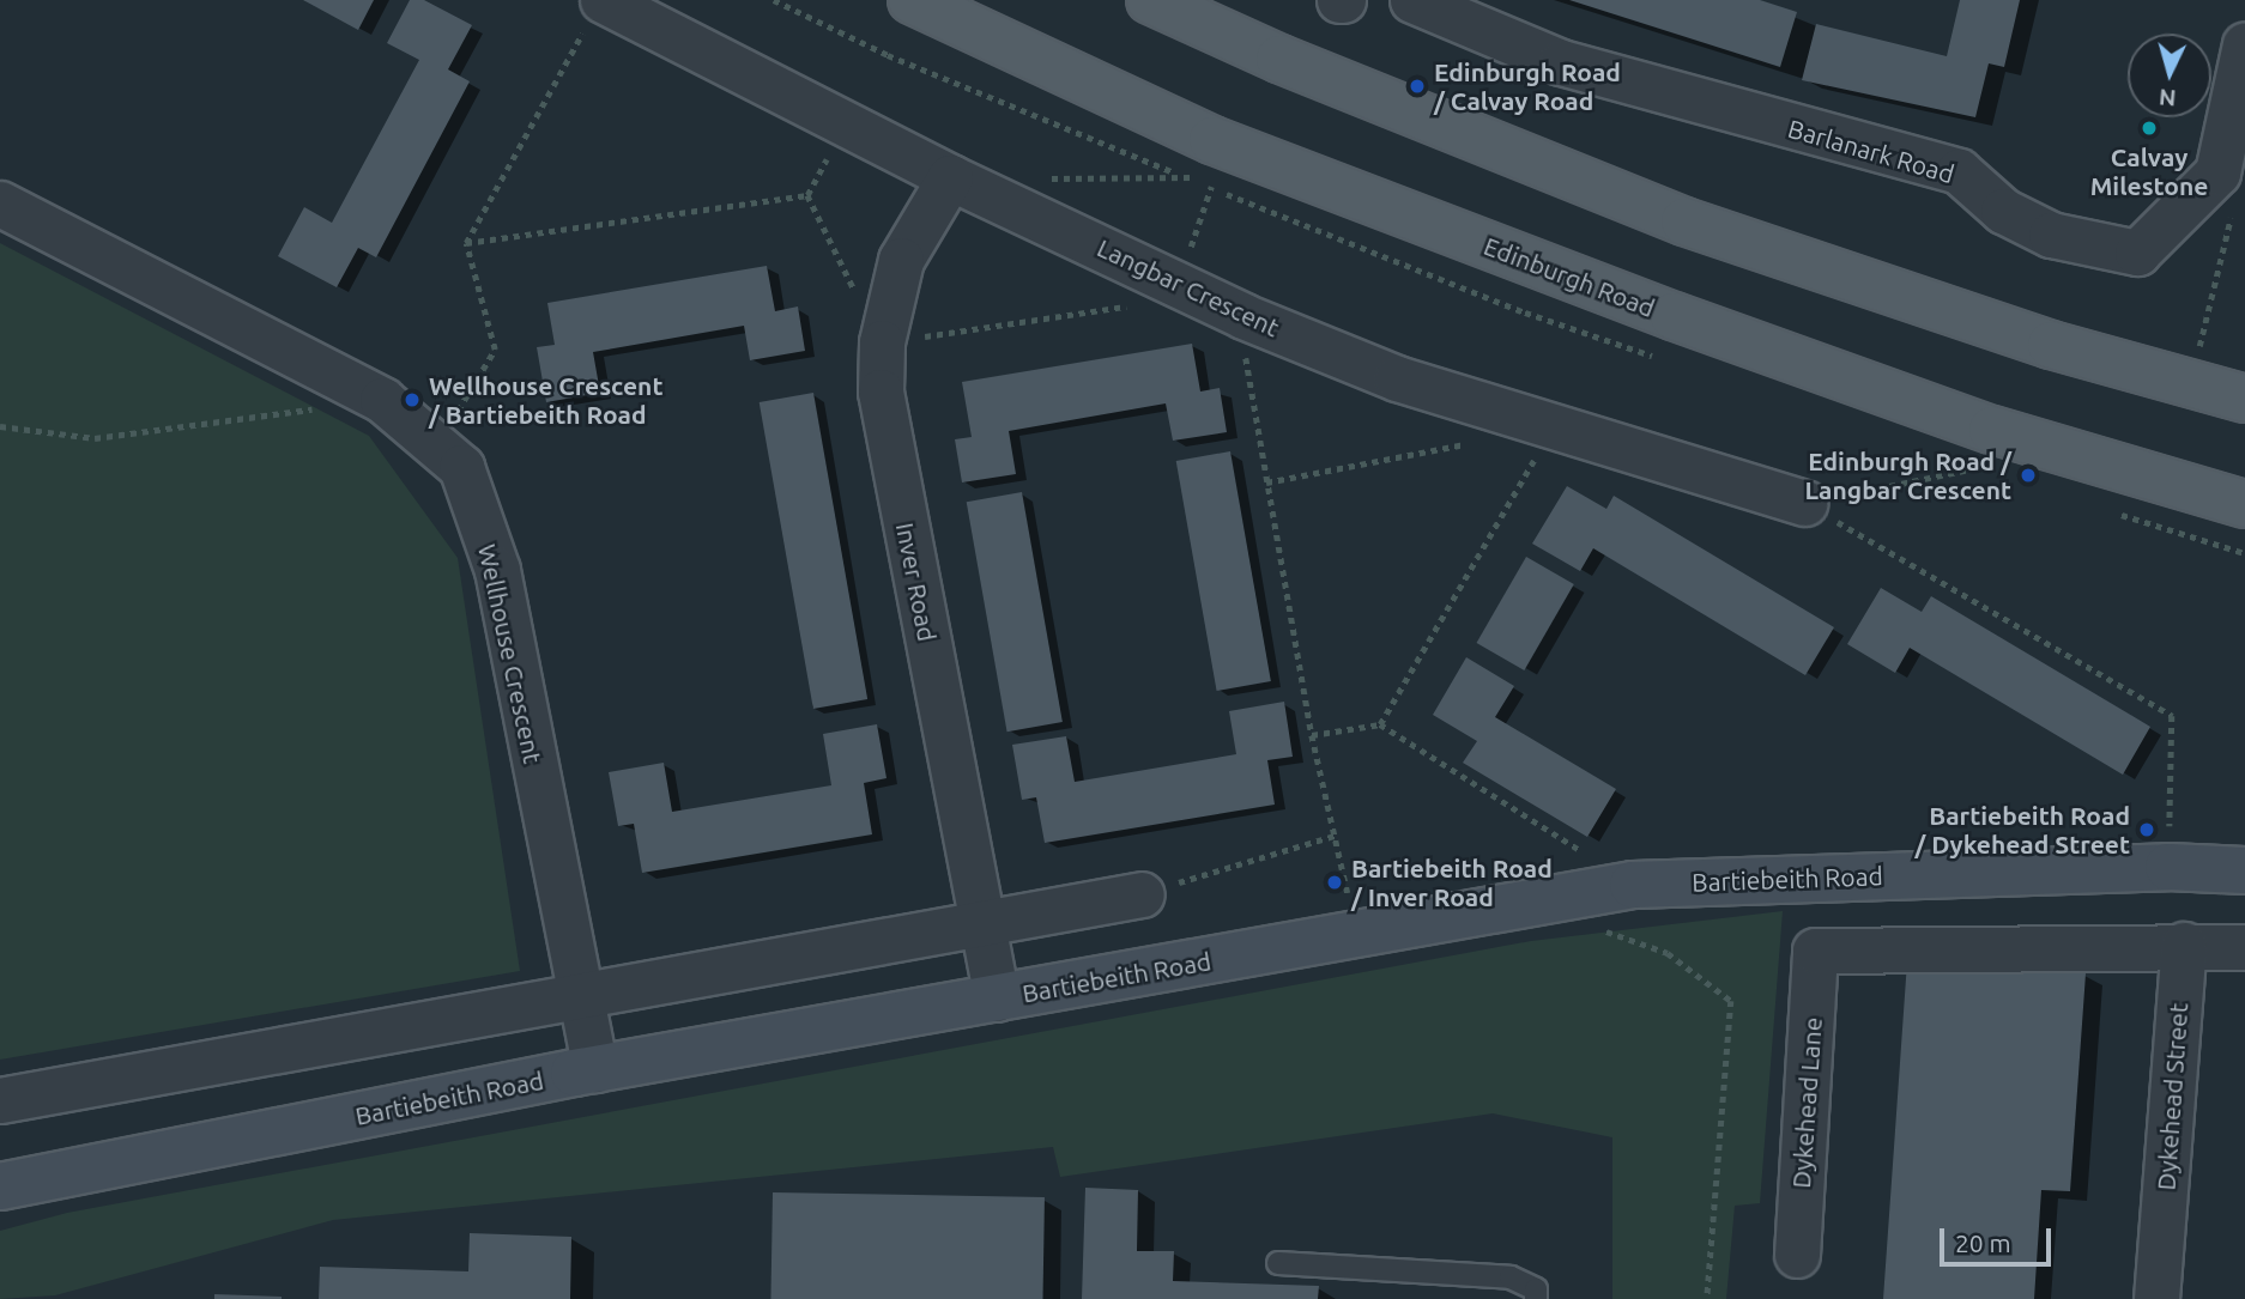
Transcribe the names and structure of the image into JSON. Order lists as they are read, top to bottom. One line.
{"streets":{"main road":["Edinburgh Road"],"street":["Barlanark Road","Langbar Crescent","Inver Road","Wellhouse Crescent","Bartiebeith Road","Dykehead Street","Dykehead Lane"]},"crossings":[["Langbar Crescent","Inver Road"],["Inver Road","Bartiebeith Road"],["Wellhouse Crescent","Bartiebeith Road"],["Dykehead Street","Dykehead Lane"]],"places":["Edinburgh Road / Calvay Road","Calvay Milestone","Wellhouse Crescent / Bartiebeith Road","Edinburgh Road / Langbar Crescent","Bartiebeith Road / Dykehead Street","Bartiebeith Road / Inver Road"],"scale_bar":"20 m","north":"bottom"}
